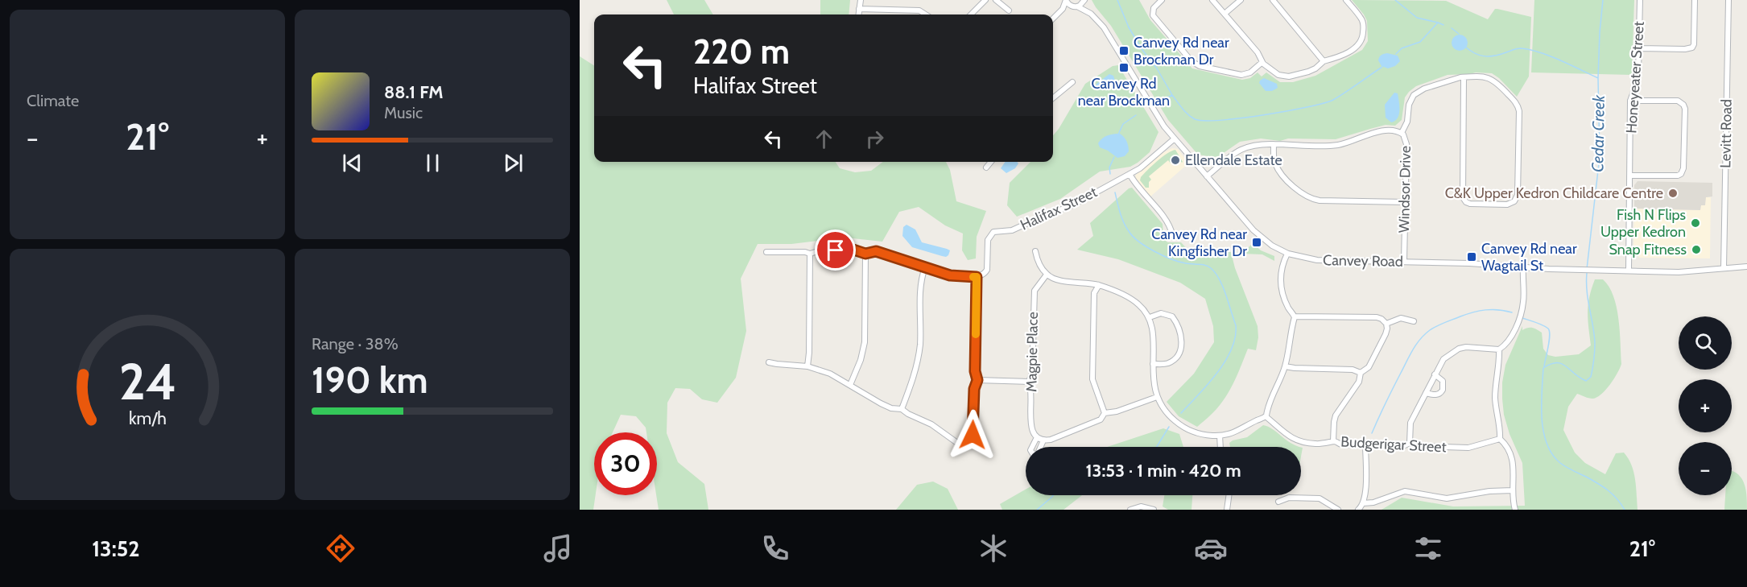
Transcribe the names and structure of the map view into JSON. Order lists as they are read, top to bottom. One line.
{"streets":{"street":["Honeyeater Street","Levitt Road","Windsor Drive","Halifax Street","Canvey Road","Magpie Place","Budgerigar Street"]},"crossings":[["Honeyeater Street","Canvey Road"],["Levitt Road","Canvey Road"],["Windsor Drive","Canvey Road"],["Halifax Street","Canvey Road"]],"water":["Cedar Creek"],"places":{"transit":["Canvey Rd near Brockman Dr","Canvey Rd near Brockman","Canvey Rd near Kingfisher Dr","Canvey Rd near Wagtail St"],"other":["Ellendale Estate","C&K Upper Kedron Childcare Centre","Fish N Flips Upper Kedron","Snap Fitness"]},"page":{"tile":["Climate",["Range · 38%","190 km"]],"turn":["220 m","Halifax Street"],"song":["88.1 FM","Music"],"heat":["−","21°","+"],"map_buttons":["+","−"],"limit":"30","trip":"13:53 · 1 min · 420 m","tabs":["13:52","21°"],"gauge":["24","km/h"]}}
